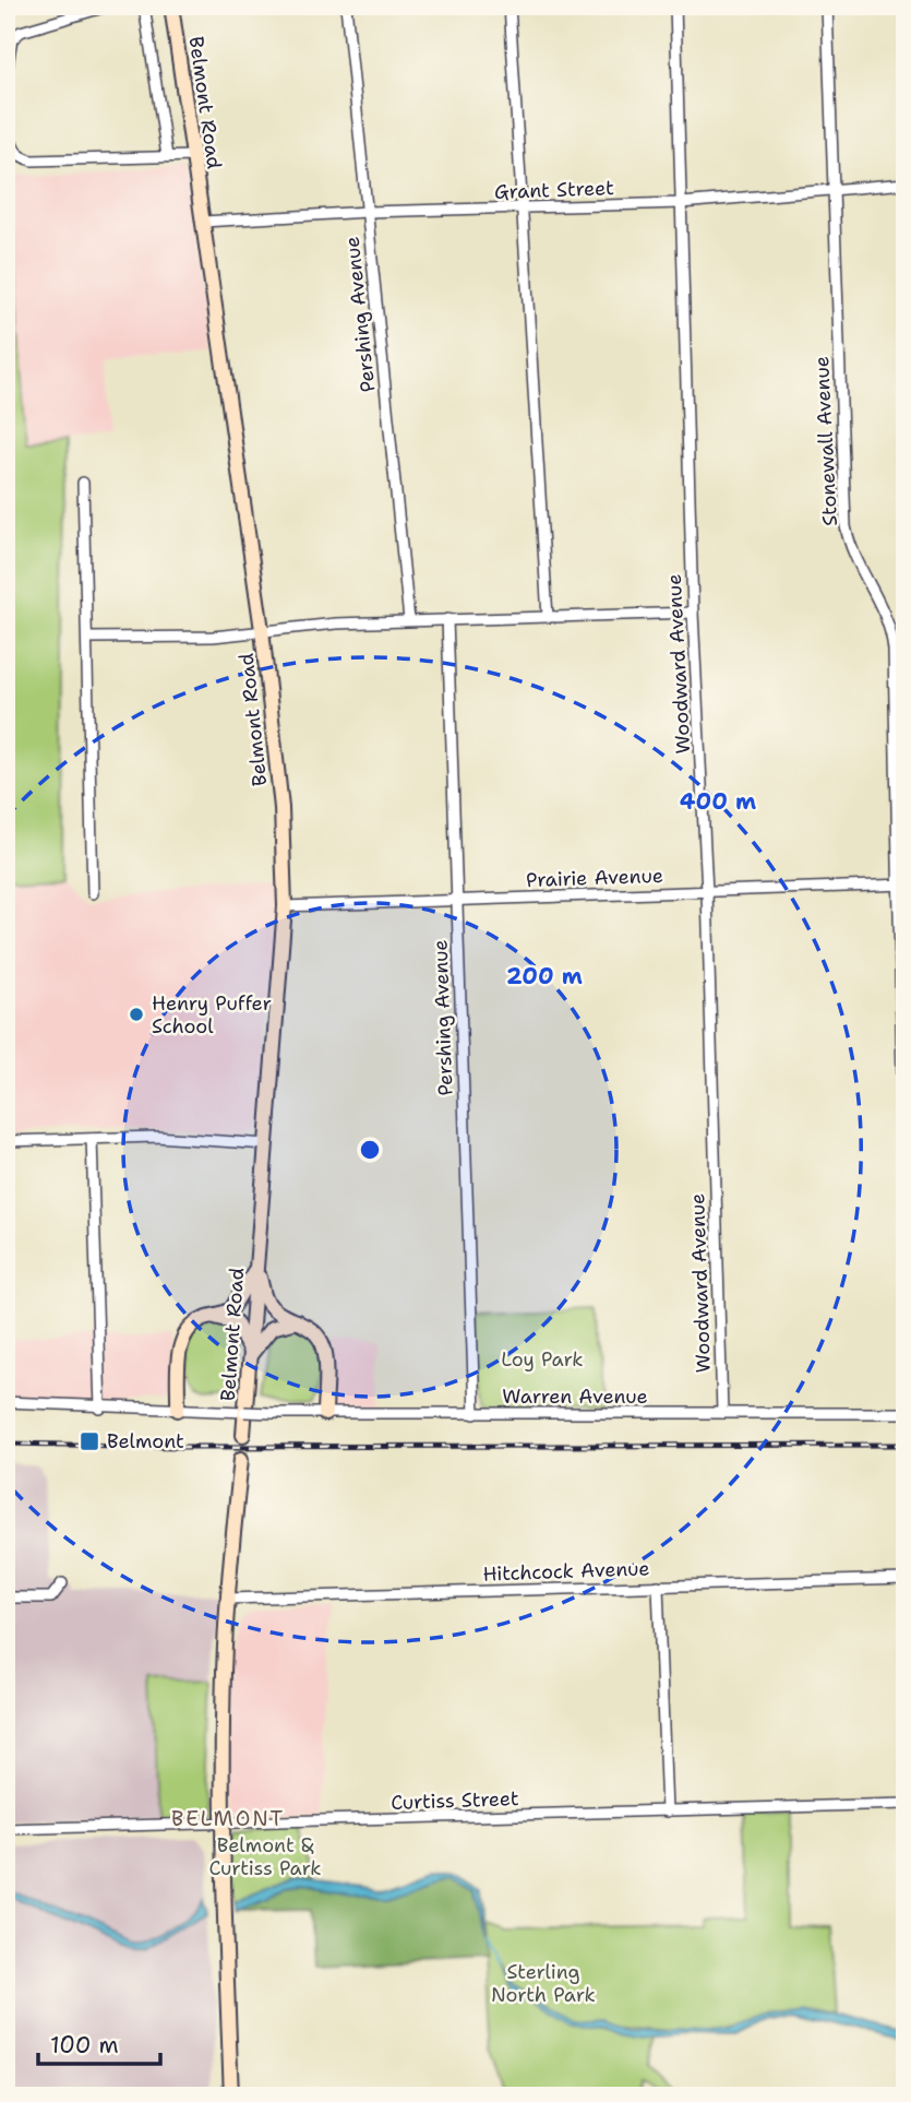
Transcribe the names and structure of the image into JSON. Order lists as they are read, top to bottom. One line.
{"streets":{"main road":["Belmont Road"],"street":["Grant Street","Pershing Avenue","Stonewall Avenue","Woodward Avenue","Prairie Avenue","Warren Avenue","Hitchcock Avenue","Curtiss Street"]},"crossings":[["Belmont Road","Grant Street"],["Belmont Road","Prairie Avenue"],["Grant Street","Pershing Avenue"],["Grant Street","Stonewall Avenue"],["Grant Street","Woodward Avenue"],["Pershing Avenue","Prairie Avenue"],["Pershing Avenue","Warren Avenue"],["Stonewall Avenue","Prairie Avenue"],["Woodward Avenue","Prairie Avenue"],["Woodward Avenue","Warren Avenue"]],"districts":["BELMONT"],"parks":["Loy Park","Belmont & Curtiss Park","Sterling North Park"],"places":{"other":["Henry Puffer School"],"transit":["Belmont"]},"scale_bar":"100 m","rings":["400 m","200 m"]}
